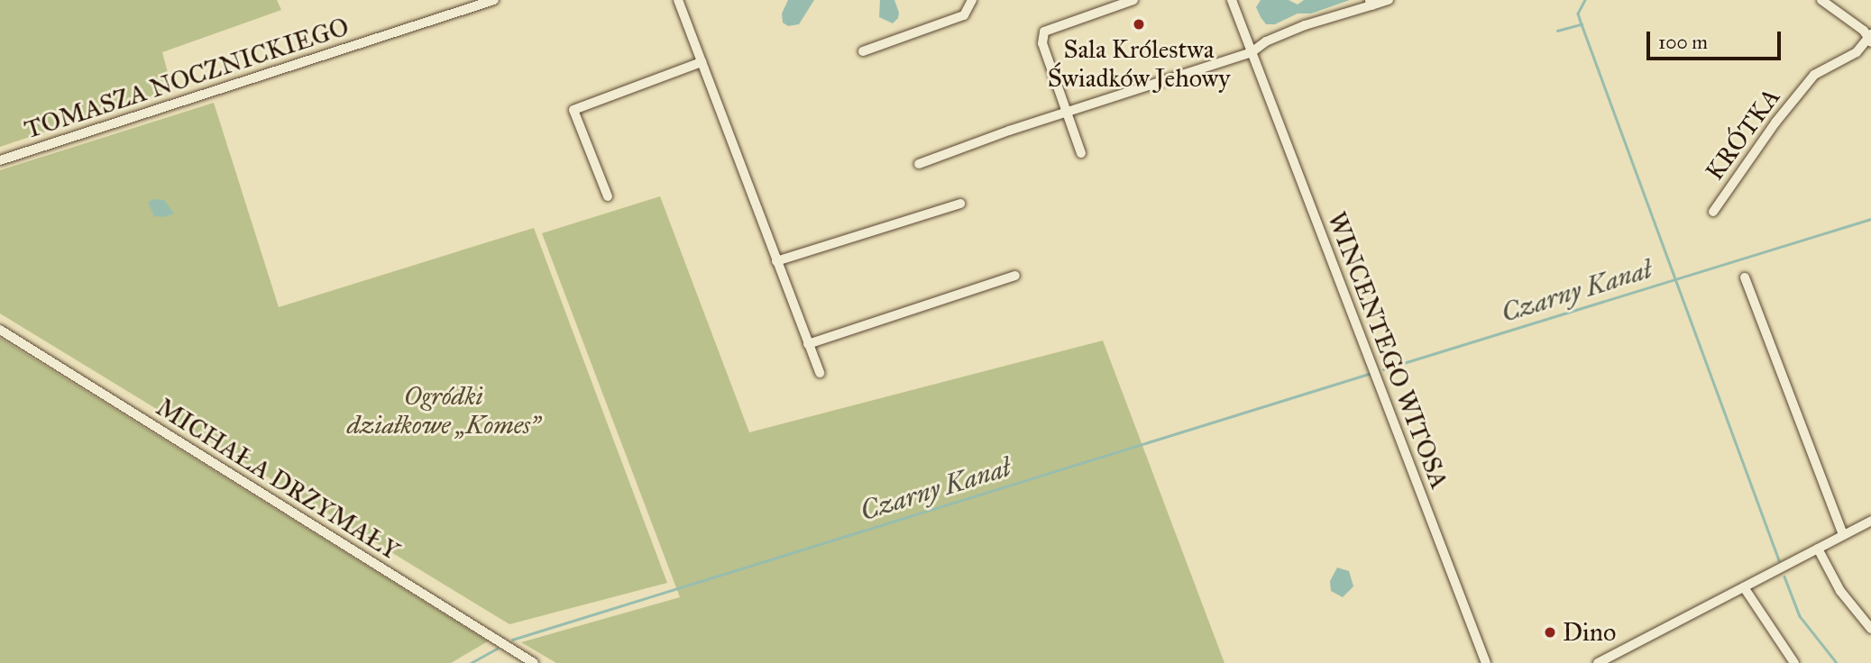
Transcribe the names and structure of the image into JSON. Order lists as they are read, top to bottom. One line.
{"streets":{"street":["TOMASZA NOCZNICKIEGO","KRÓTKA","WINCENTEGO WITOSA","MICHAŁA DRZYMAŁY"]},"water":["Czarny Kanał"],"parks":["Ogródki działkowe „Komes”"],"places":["Sala Królestwa Świadków Jehowy","Dino"],"scale_bar":"100 m"}
